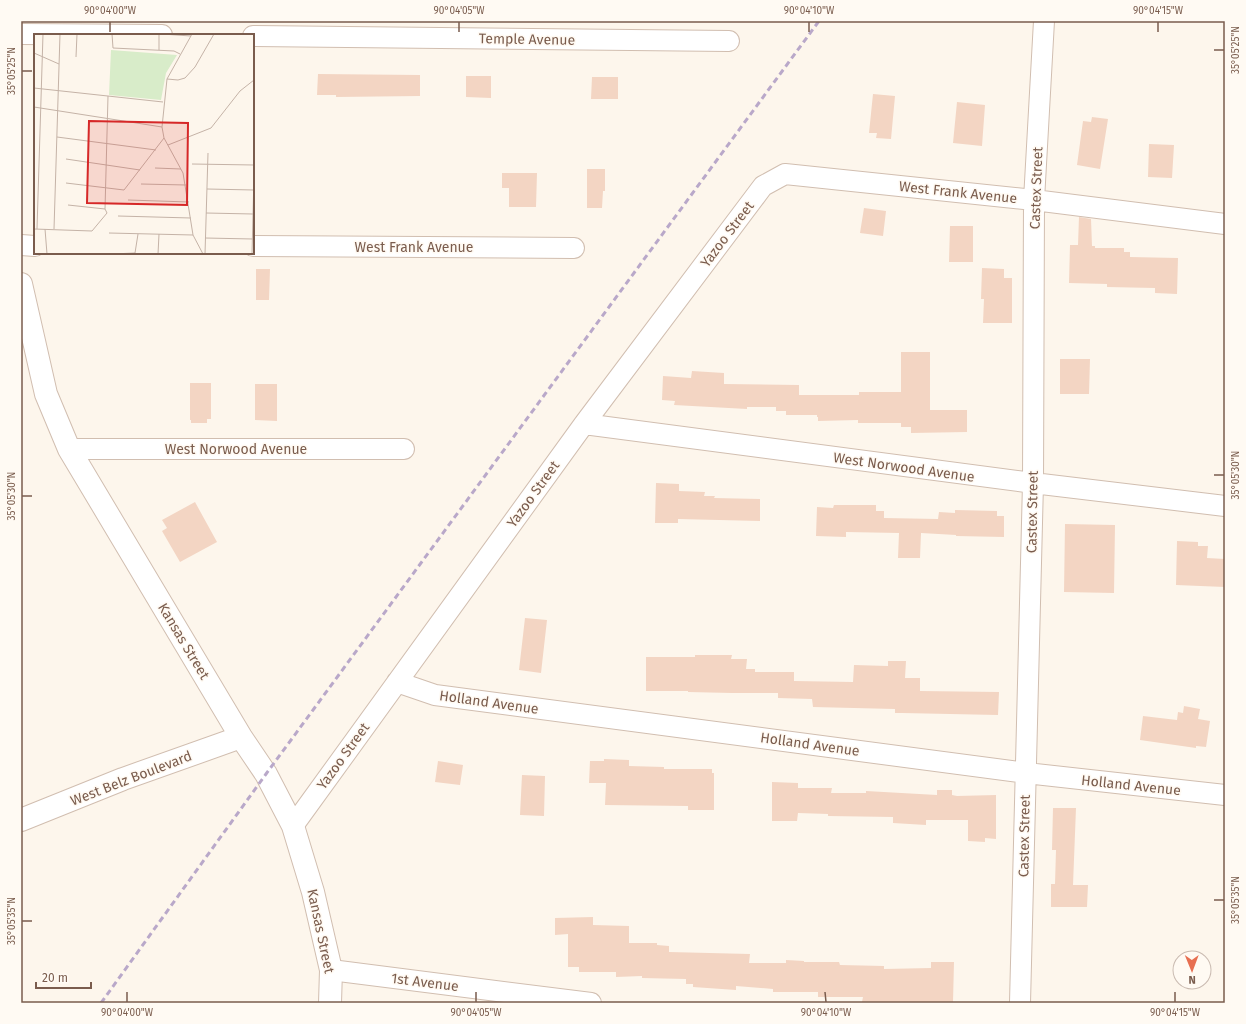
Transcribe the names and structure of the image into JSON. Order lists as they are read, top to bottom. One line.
{"streets":{"street":["Temple Avenue","Castex Street","West Frank Avenue","Yazoo Street","West Norwood Avenue","Kansas Street","Holland Avenue","West Belz Boulevard","1st Avenue"]},"crossings":[["Castex Street","West Frank Avenue"],["Castex Street","West Norwood Avenue"],["Castex Street","Holland Avenue"],["West Frank Avenue","Yazoo Street"],["Yazoo Street","West Norwood Avenue"],["Yazoo Street","Kansas Street"],["Yazoo Street","Holland Avenue"],["West Norwood Avenue","Kansas Street"],["Kansas Street","West Belz Boulevard"],["Kansas Street","1st Avenue"]],"scale_bar":"20 m","north":"bottom","coordinates":["90°04'00\"W","90°04'05\"W","90°04'10\"W","90°04'15\"W","35°05'25\"N","35°05'30\"N","35°05'35\"N"]}
